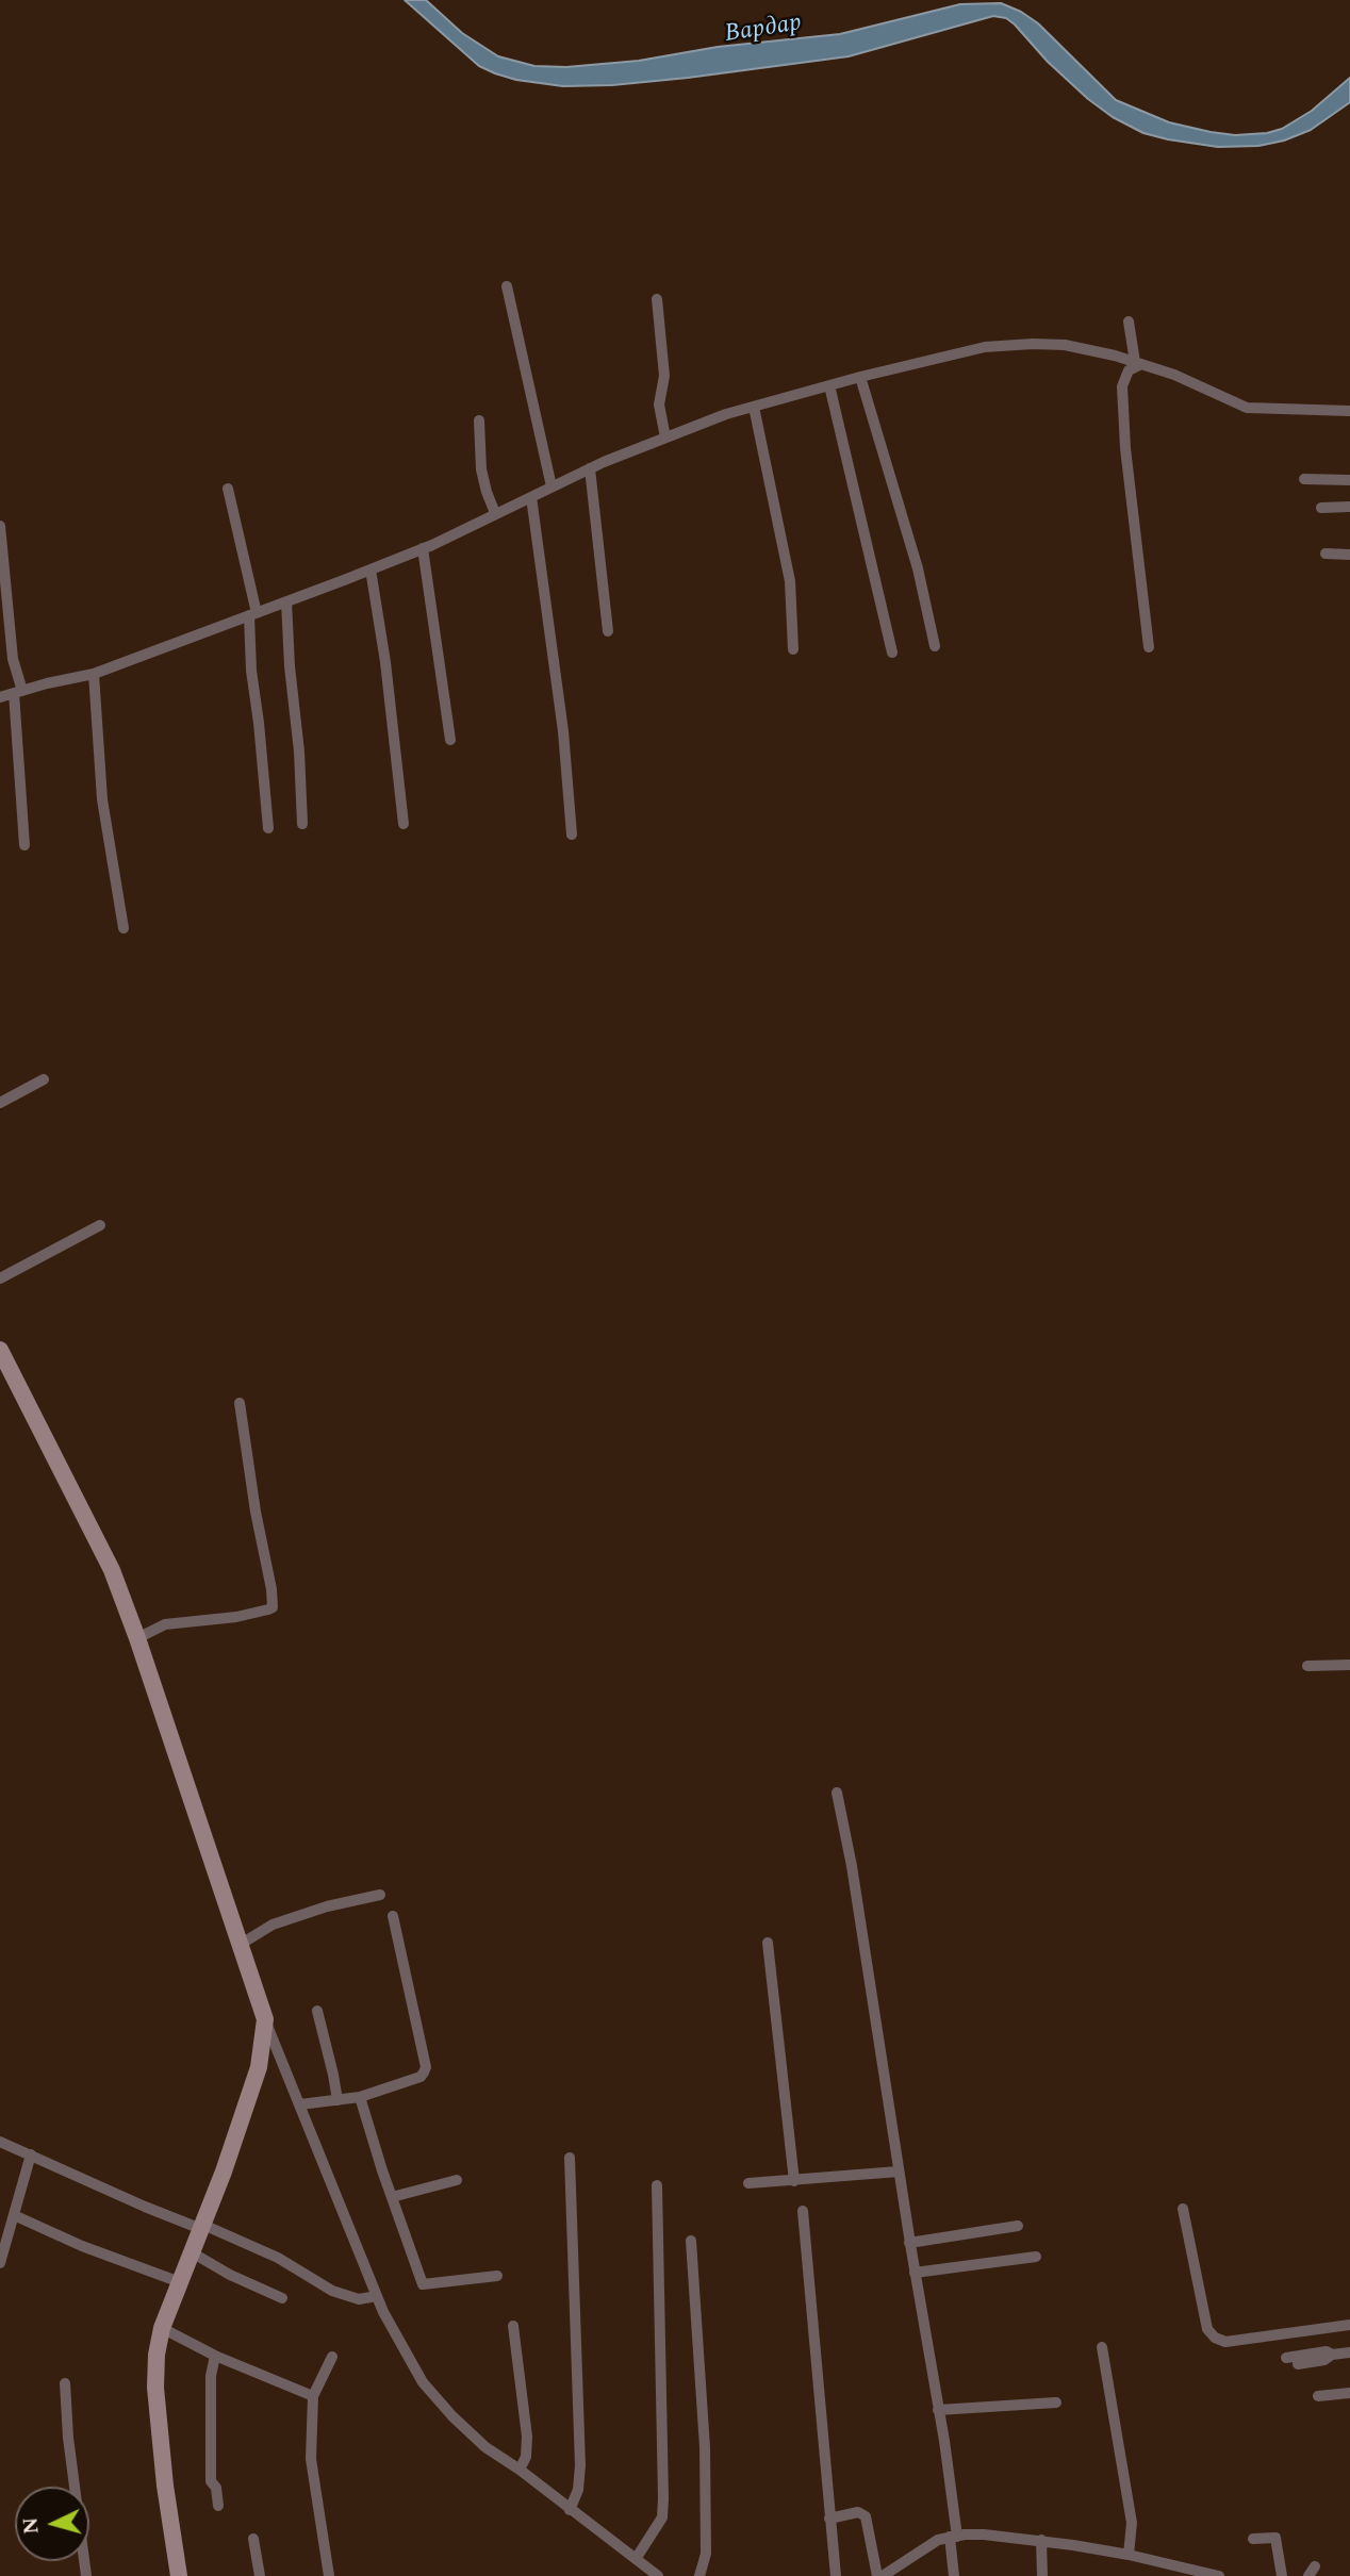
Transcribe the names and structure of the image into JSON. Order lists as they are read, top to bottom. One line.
{"water":["Вардар"],"north":"left"}
